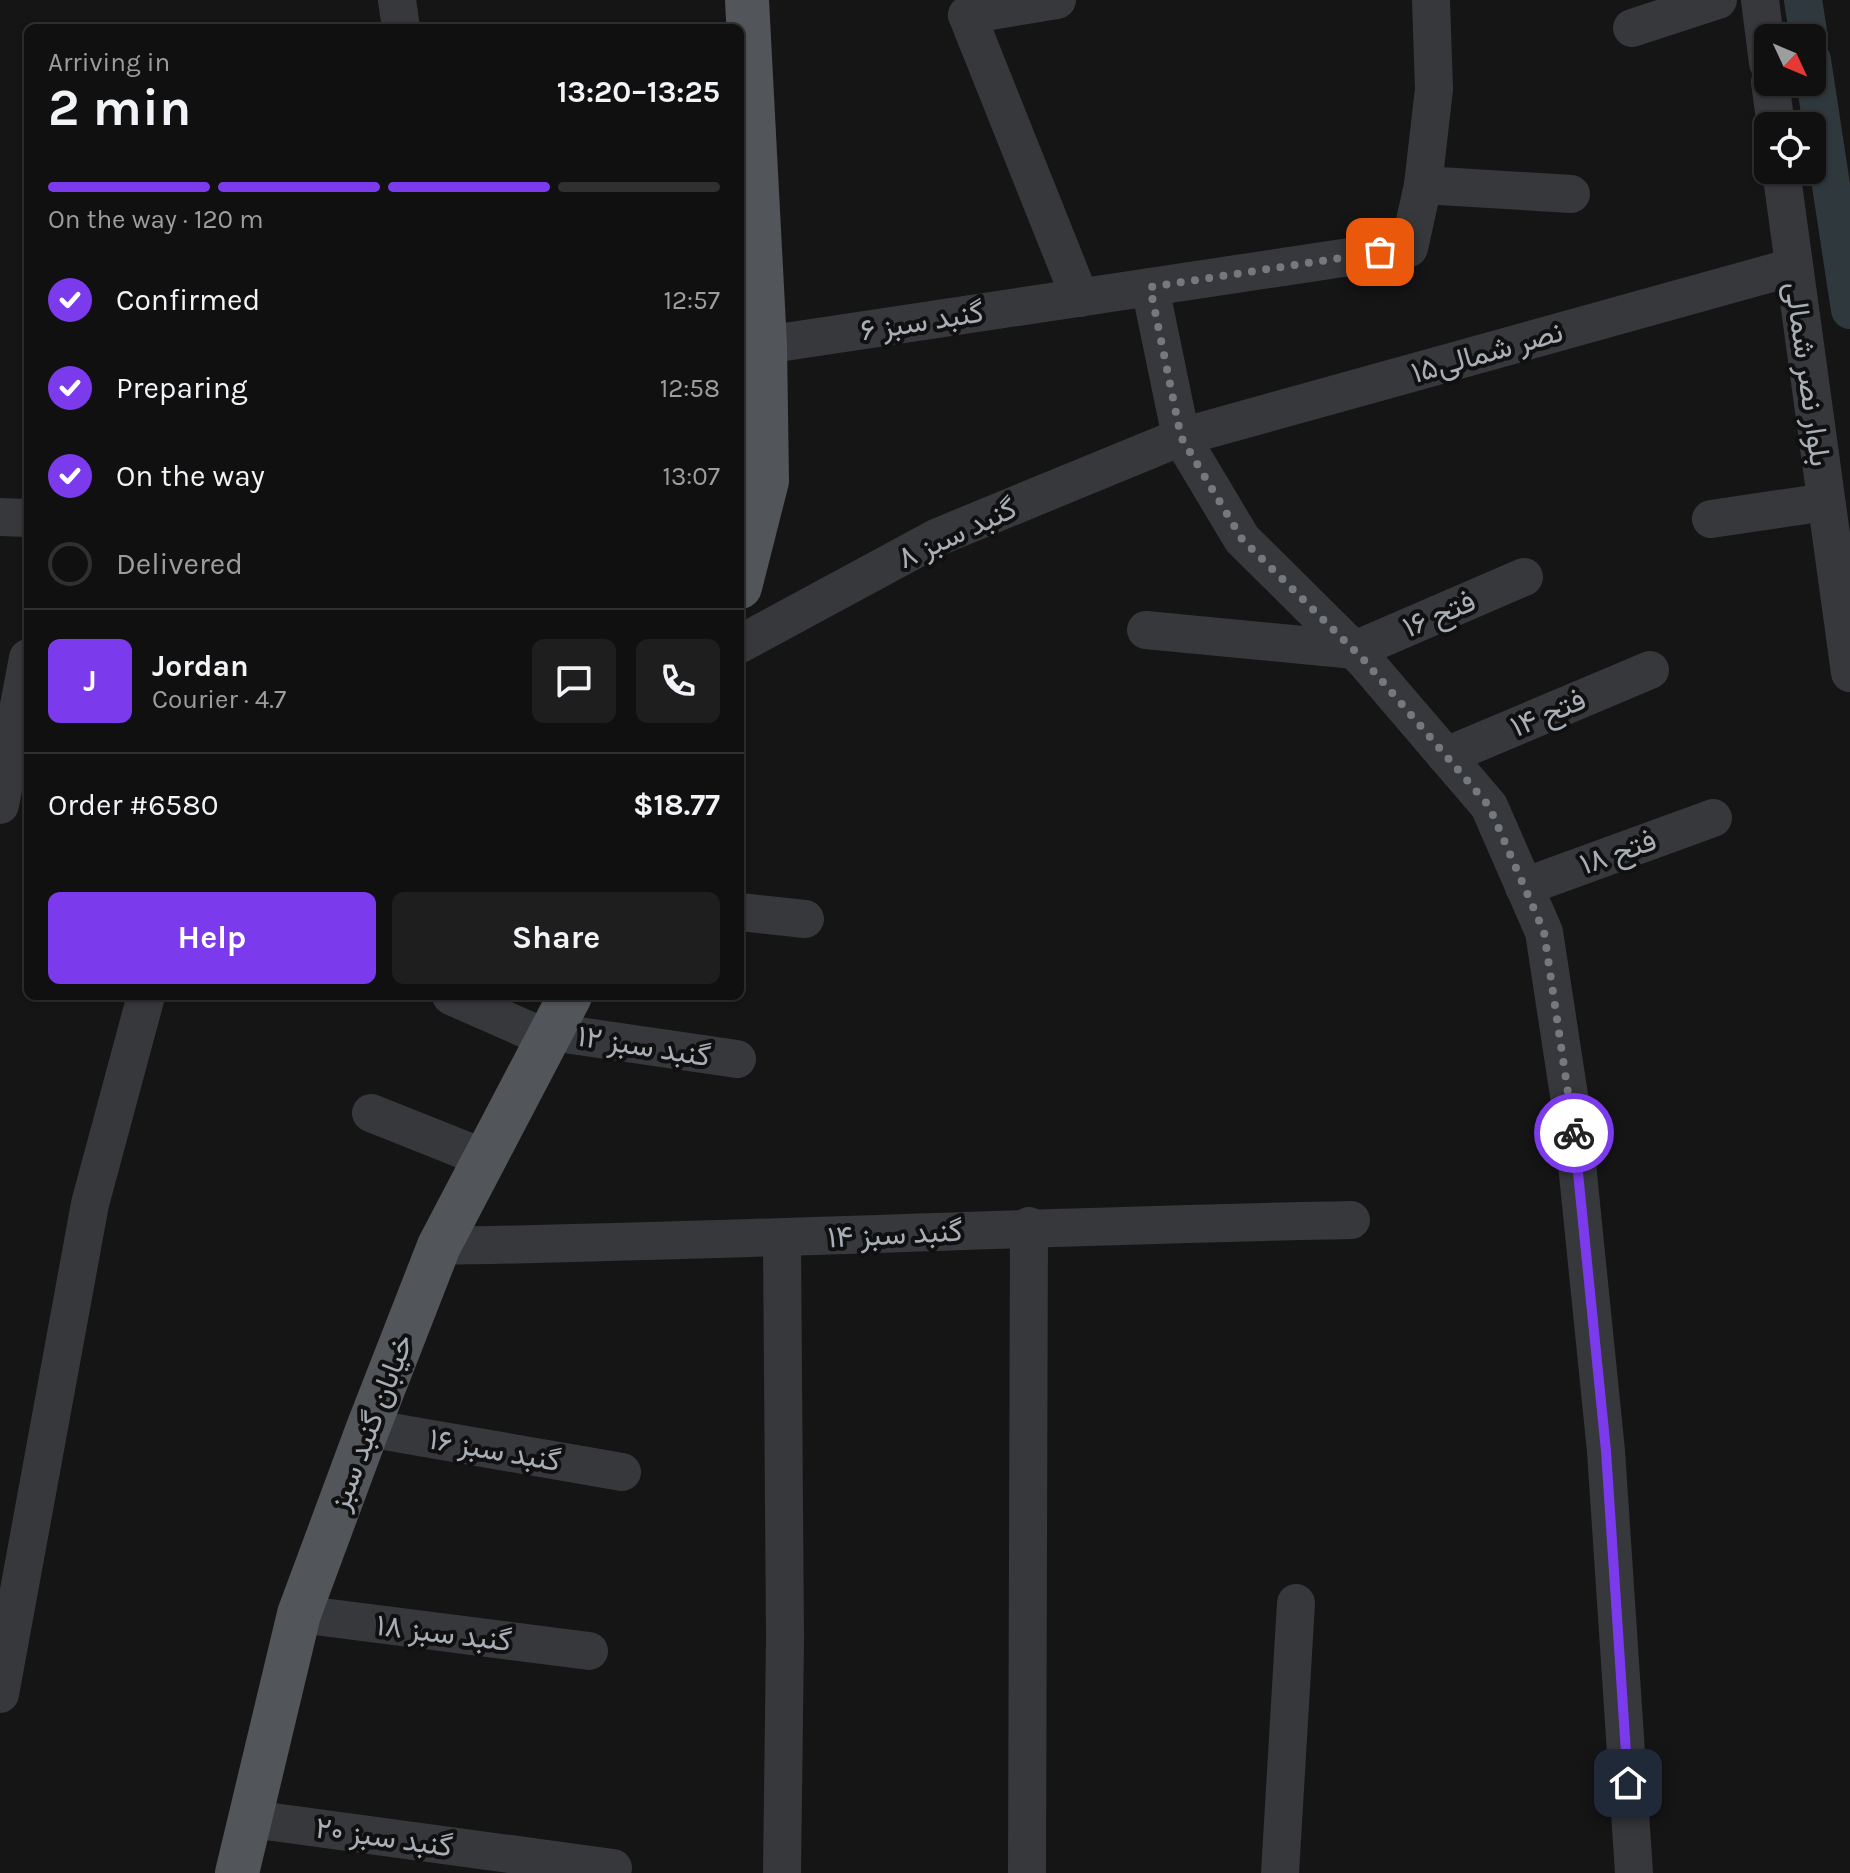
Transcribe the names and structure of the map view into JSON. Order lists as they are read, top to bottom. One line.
{"streets":{"main road":["خیابان گنبد سبز"],"street":["گنبد سبز ۶","نصر شمالی۱۵","بلوار نصر شمالی","گنبد سبز ۸","فتح ۱۶","فتح ۱۴","فتح ۱۸","گنبد سبز ۱۲","گنبد سبز ۱۴","گنبد سبز ۱۶","گنبد سبز ۱۸","گنبد سبز ۲۰"]},"crossings":[["نصر شمالی۱۵","بلوار نصر شمالی"],["نصر شمالی۱۵","گنبد سبز ۸"],["گنبد سبز ۱۲","خیابان گنبد سبز"],["گنبد سبز ۱۴","خیابان گنبد سبز"],["خیابان گنبد سبز","گنبد سبز ۱۶"],["خیابان گنبد سبز","گنبد سبز ۱۸"],["خیابان گنبد سبز","گنبد سبز ۲۰"]],"north":"bottom right","page":{"heading":["2 min","Arriving in","13:20–13:25"],"panel":["Jordan","Courier · 4.7","Order #6580","$18.77"],"bar":"On the way · 120 m","list":[["Confirmed","12:57"],["Preparing","12:58"],["On the way","13:07"],"Delivered"],"round":"J","buttons":["Help","Share"]}}
